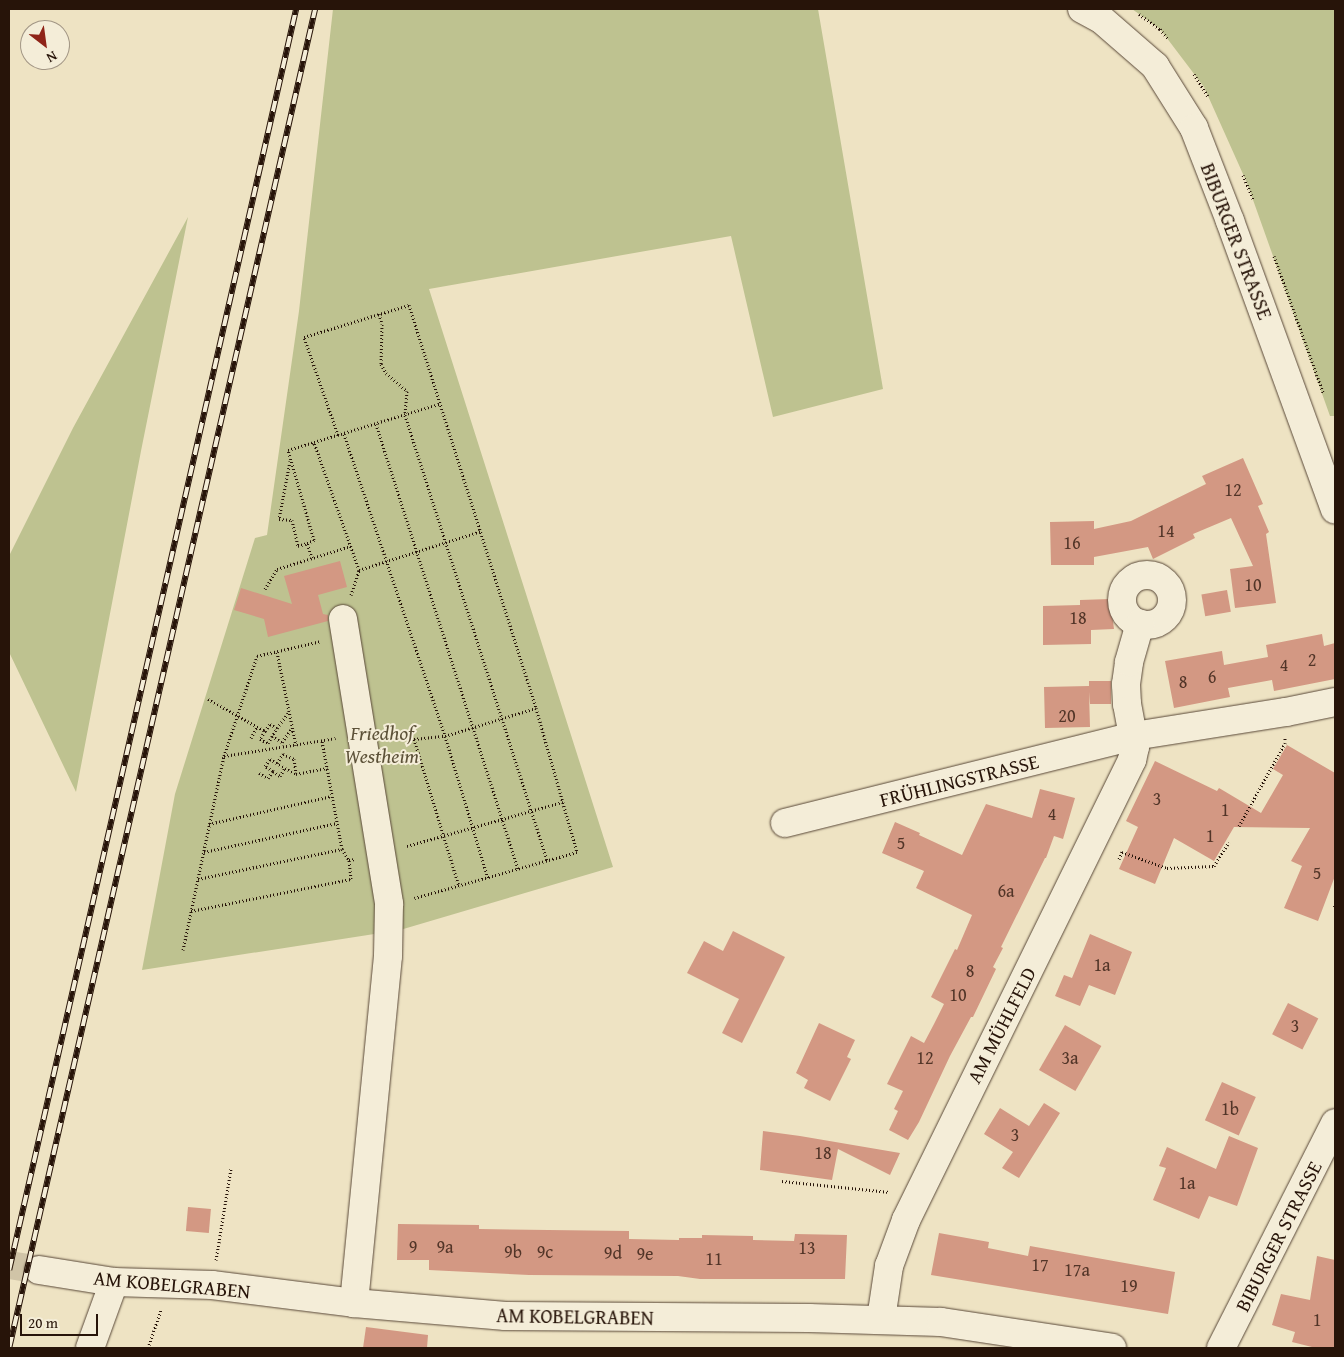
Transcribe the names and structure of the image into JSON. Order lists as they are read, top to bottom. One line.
{"streets":{"street":["BIBURGER STRASSE","FRÜHLINGSTRASSE","AM MÜHLFELD","AM KOBELGRABEN"]},"crossings":[["FRÜHLINGSTRASSE","AM MÜHLFELD"],["AM MÜHLFELD","AM KOBELGRABEN"]],"parks":["Friedhof Westheim"],"house_numbers":["12","14","16","10","18","2","4","6","8","20","3","1","4","1","5","5","6a","1a","8","10","3","12","3a","1b","3","18","1a","9","9a","13","9b","9c","9d","9e","11","17","17a","19","1"],"scale_bar":"20 m","north":"bottom right"}
